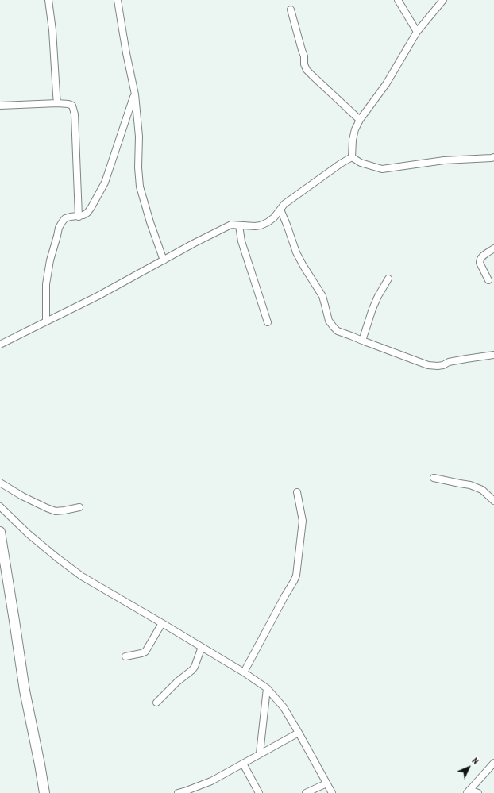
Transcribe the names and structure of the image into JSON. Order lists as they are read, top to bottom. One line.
{"north":"top right"}
